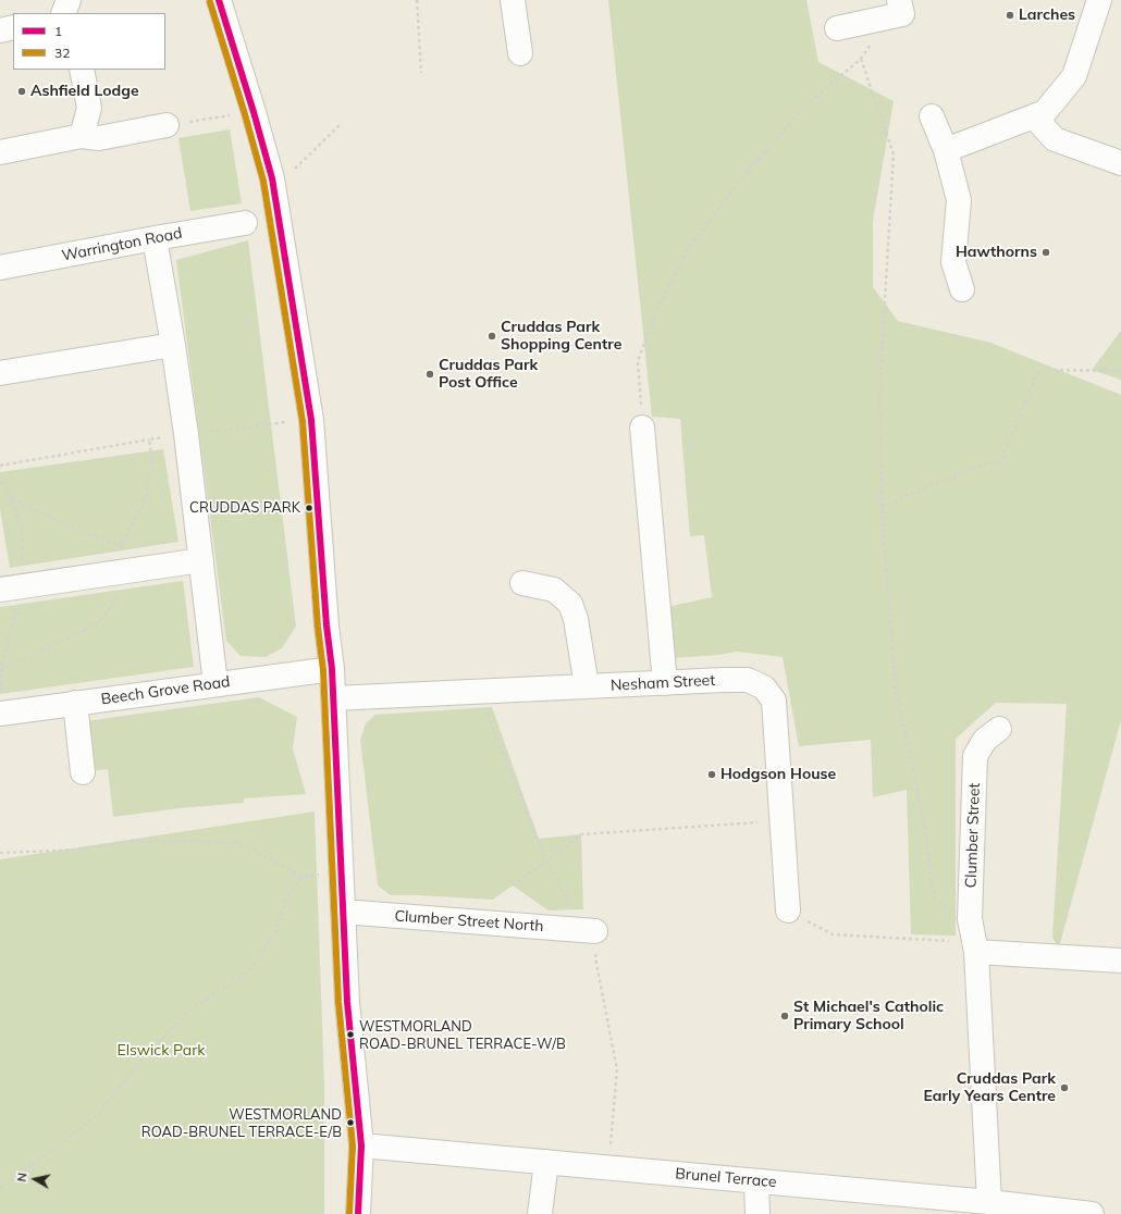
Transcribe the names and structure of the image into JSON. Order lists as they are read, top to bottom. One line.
{"streets":{"street":["Warrington Road","Nesham Street","Beech Grove Road","Clumber Street","Clumber Street North","Brunel Terrace"]},"crossings":[["Clumber Street","Brunel Terrace"]],"parks":["Elswick Park"],"places":["Larches","Ashfield Lodge","Hawthorns","Cruddas Park Shopping Centre","Cruddas Park Post Office","CRUDDAS PARK","Hodgson House","St Michael's Catholic Primary School","WESTMORLAND ROAD-BRUNEL TERRACE-W/B","Cruddas Park Early Years Centre","WESTMORLAND ROAD-BRUNEL TERRACE-E/B"],"lines":["transit line 1","transit line 32"],"legend":["1","32"],"north":"left"}
